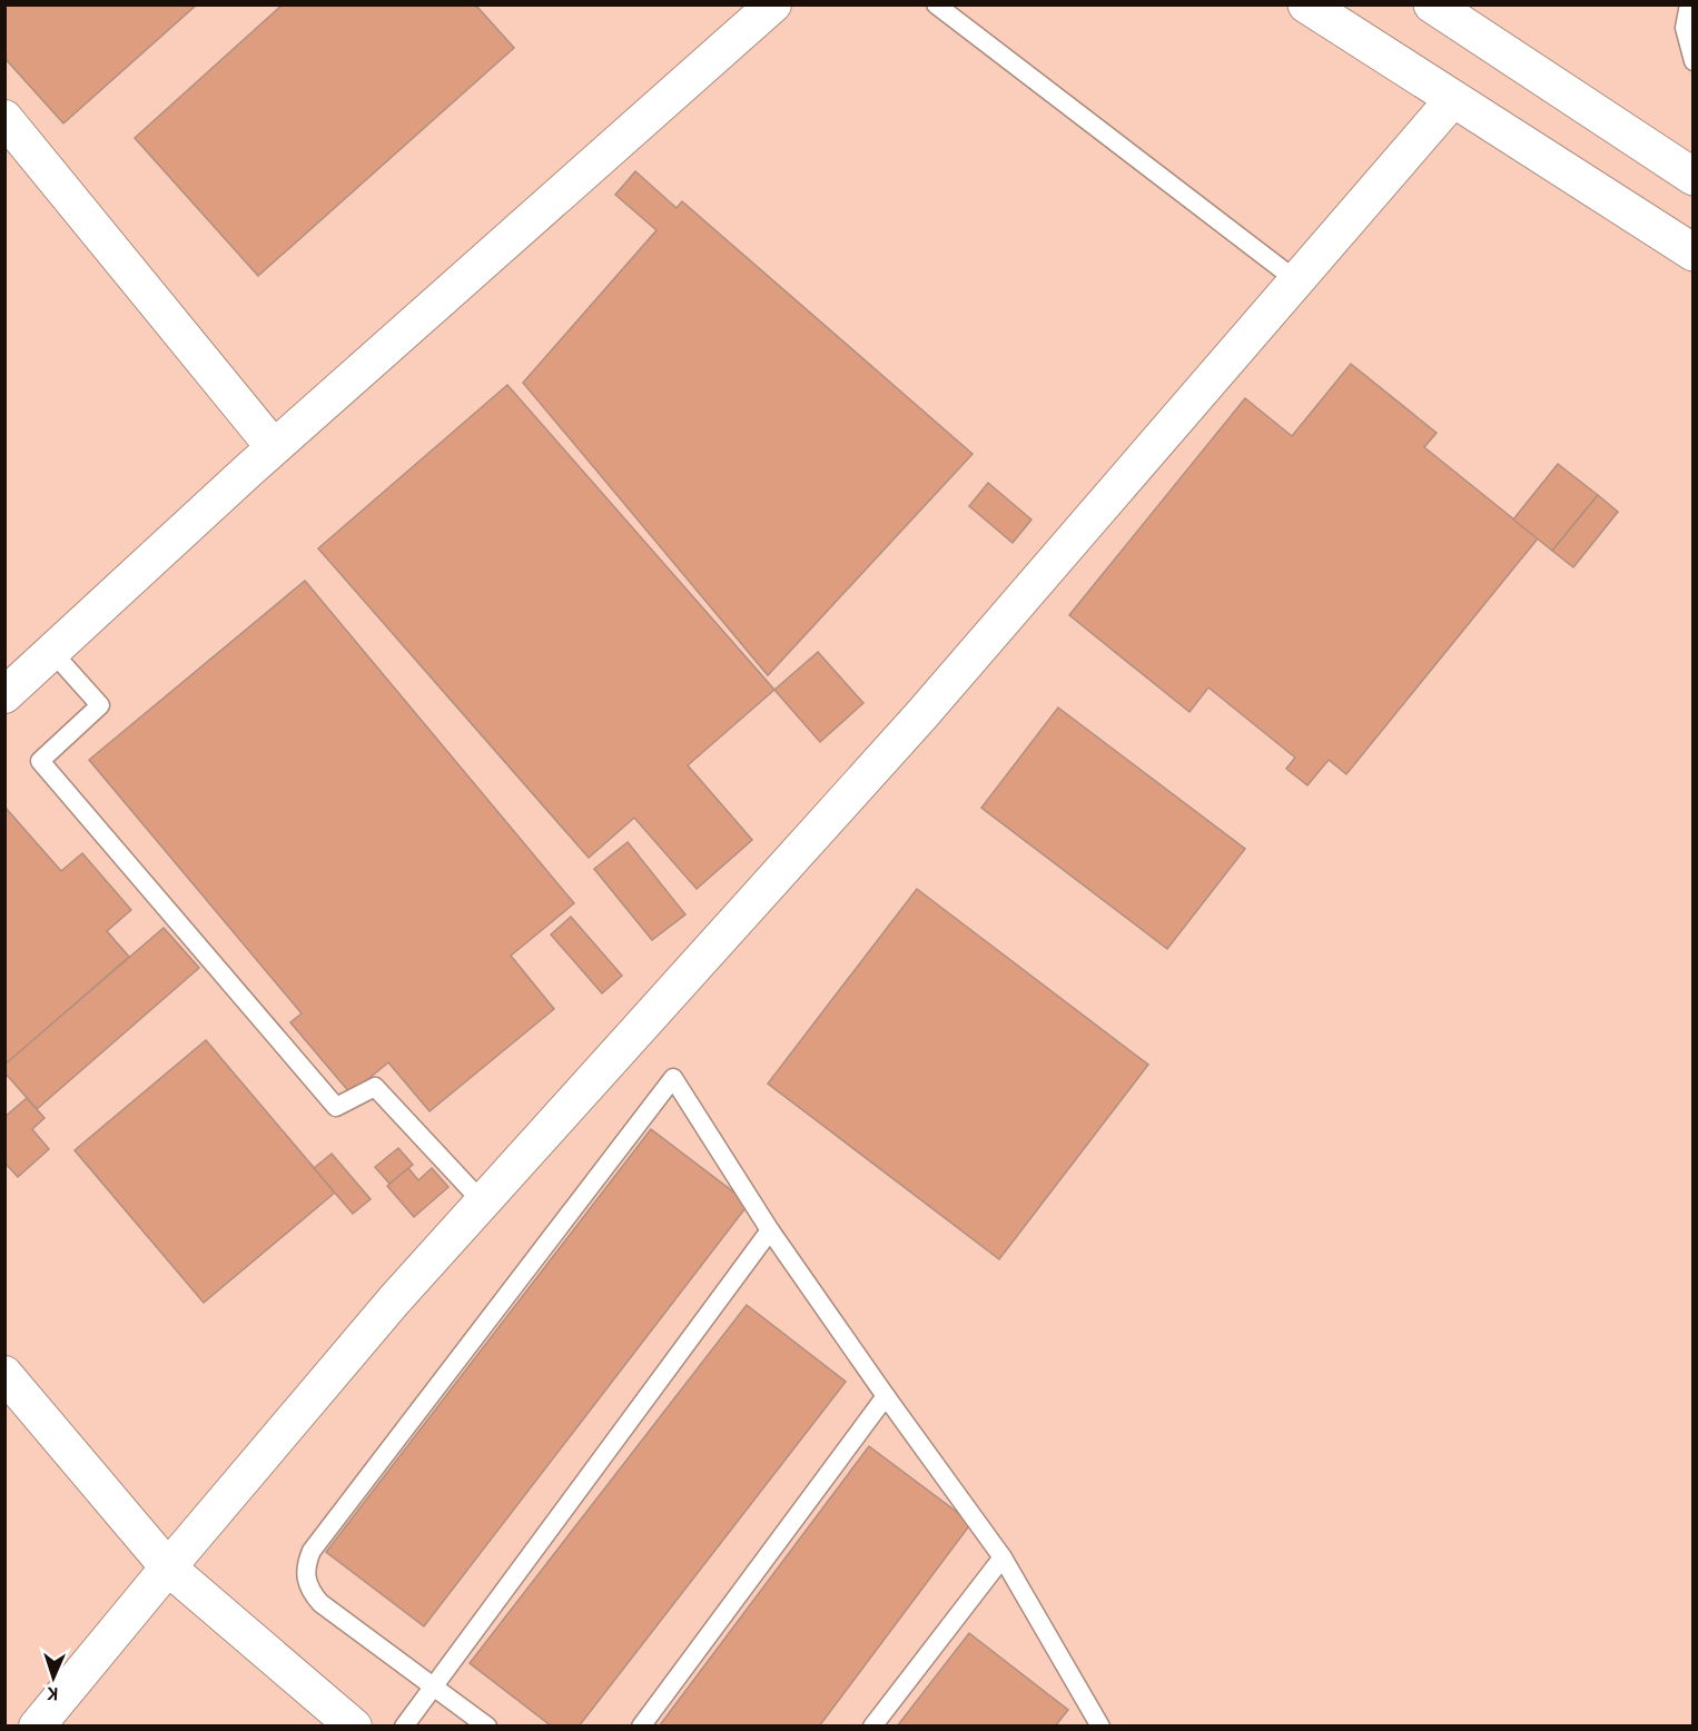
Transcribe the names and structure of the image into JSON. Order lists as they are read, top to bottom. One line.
{"north":"bottom"}
